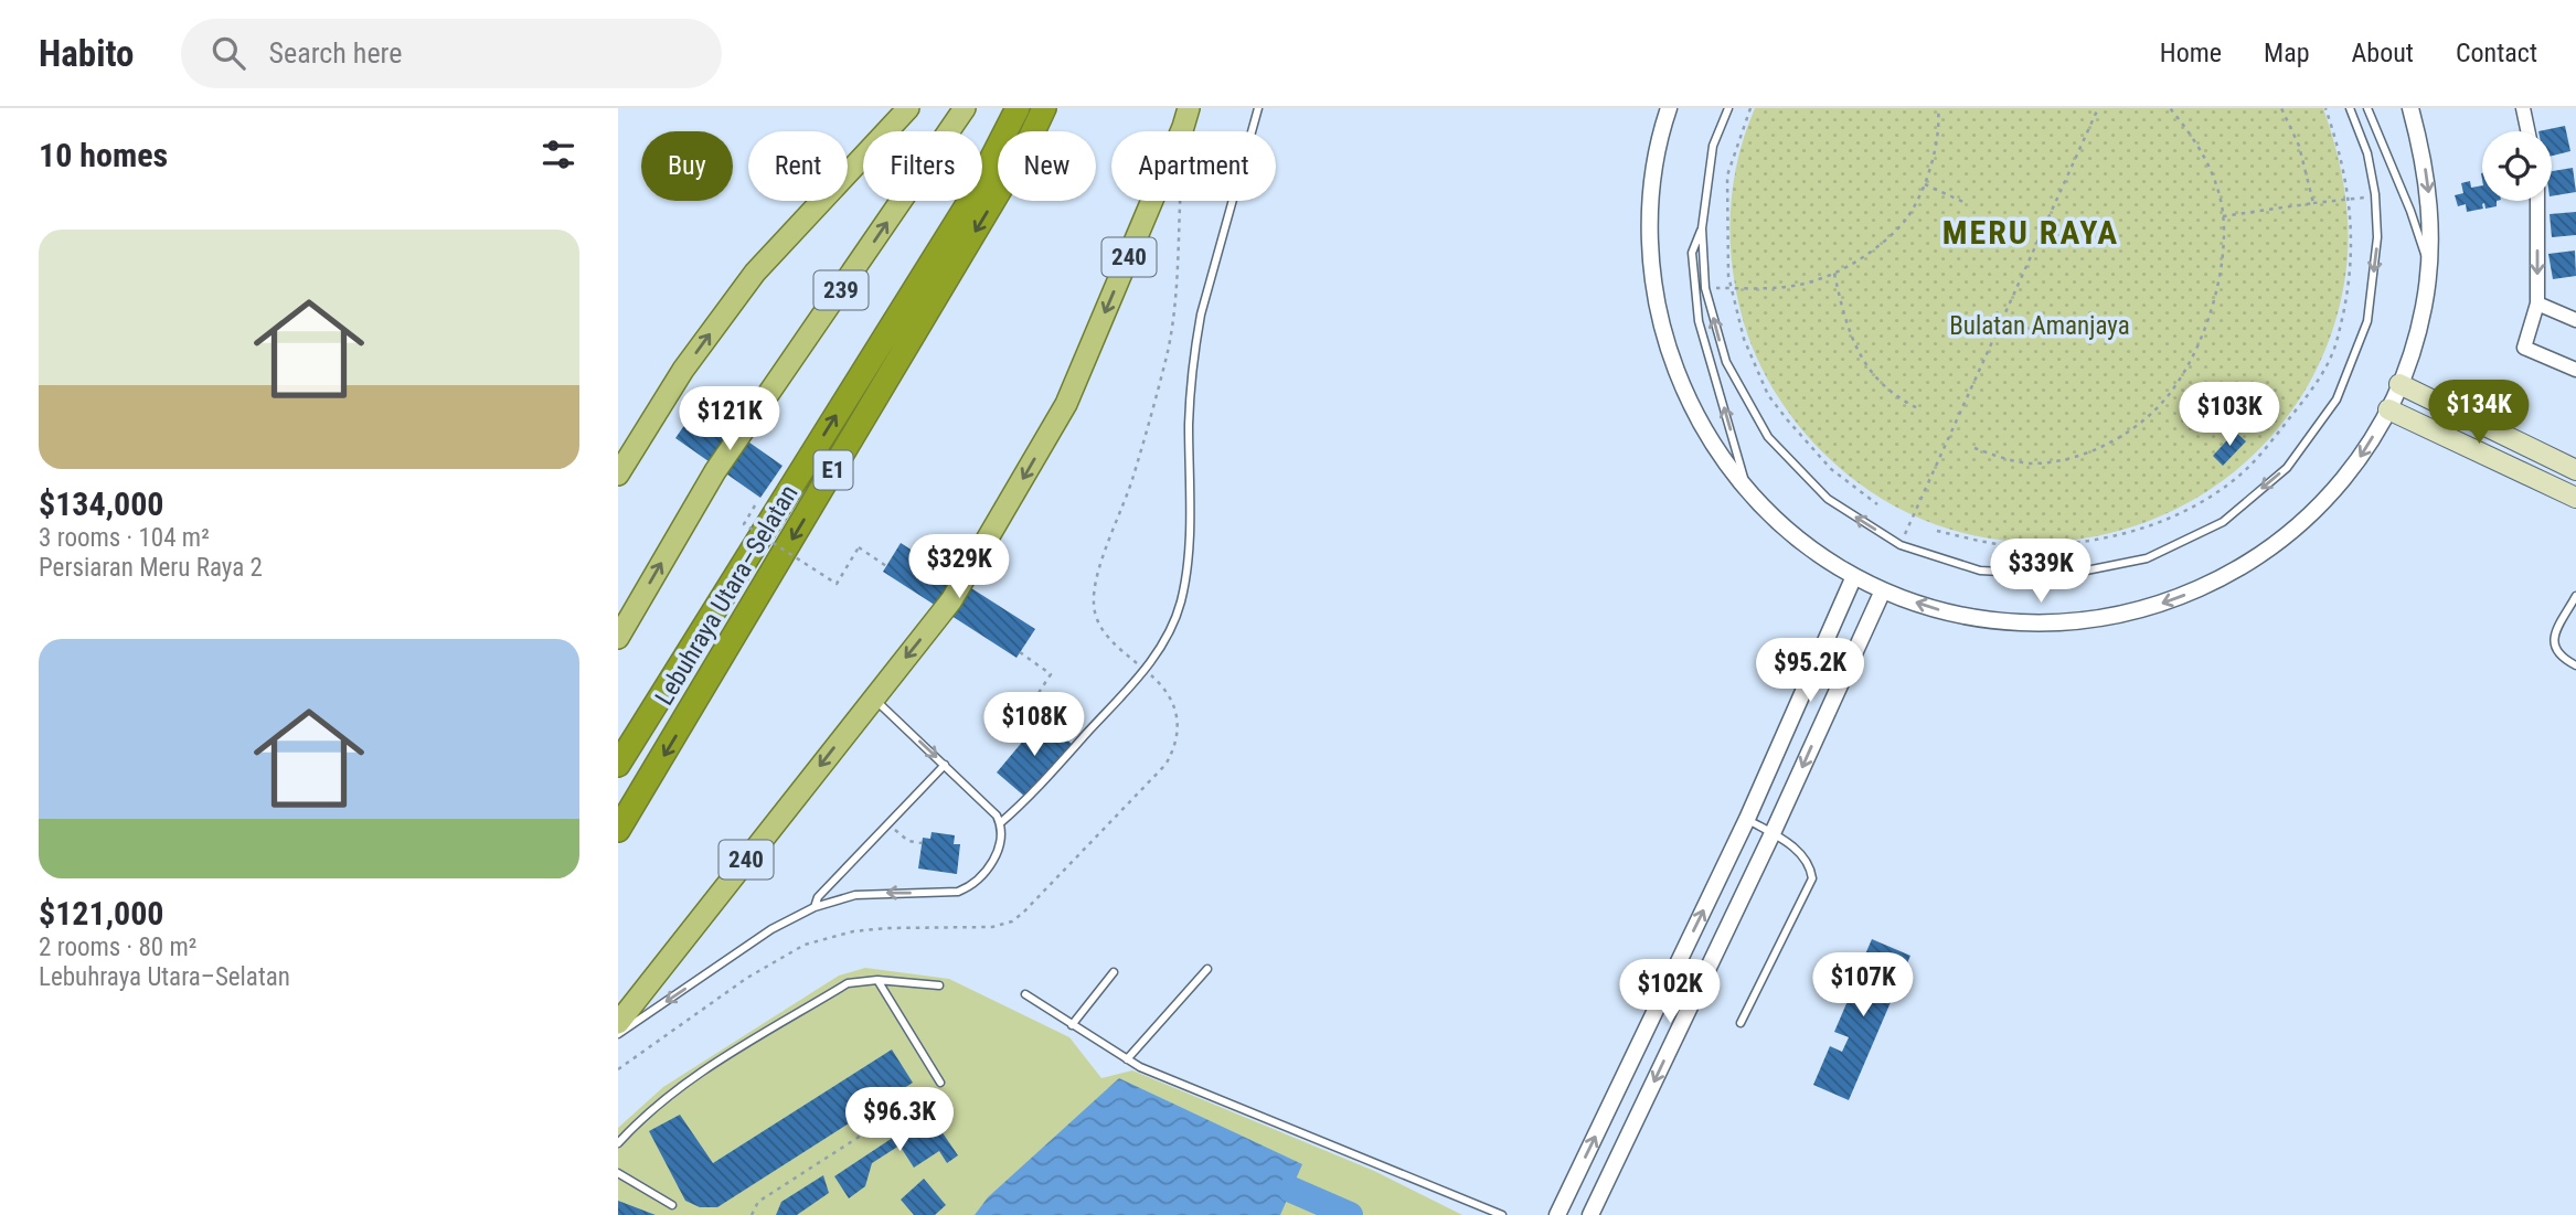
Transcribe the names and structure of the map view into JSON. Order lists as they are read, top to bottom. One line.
{"streets":{"highway":["E1","Lebuhraya Utara–Selatan"],"main road":["240","239"]},"districts":["MERU RAYA"],"parks":["Bulatan Amanjaya"],"page":{"header":"Habito","search":"Search here","nav":["Home","Map","About","Contact"],"heading":"10 homes","chip":["Buy","Rent","Filters","New","Apartment"],"list":[{"name":"$134,000","note":"3 rooms · 104 m² · Persiaran Meru Raya 2"},{"name":"$121,000","note":"2 rooms · 80 m² · Lebuhraya Utara–Selatan"}],"price":["$134K","$103K","$121K","$329K","$339K","$95.2K","$108K","$107K","$102K","$96.3K"]}}
